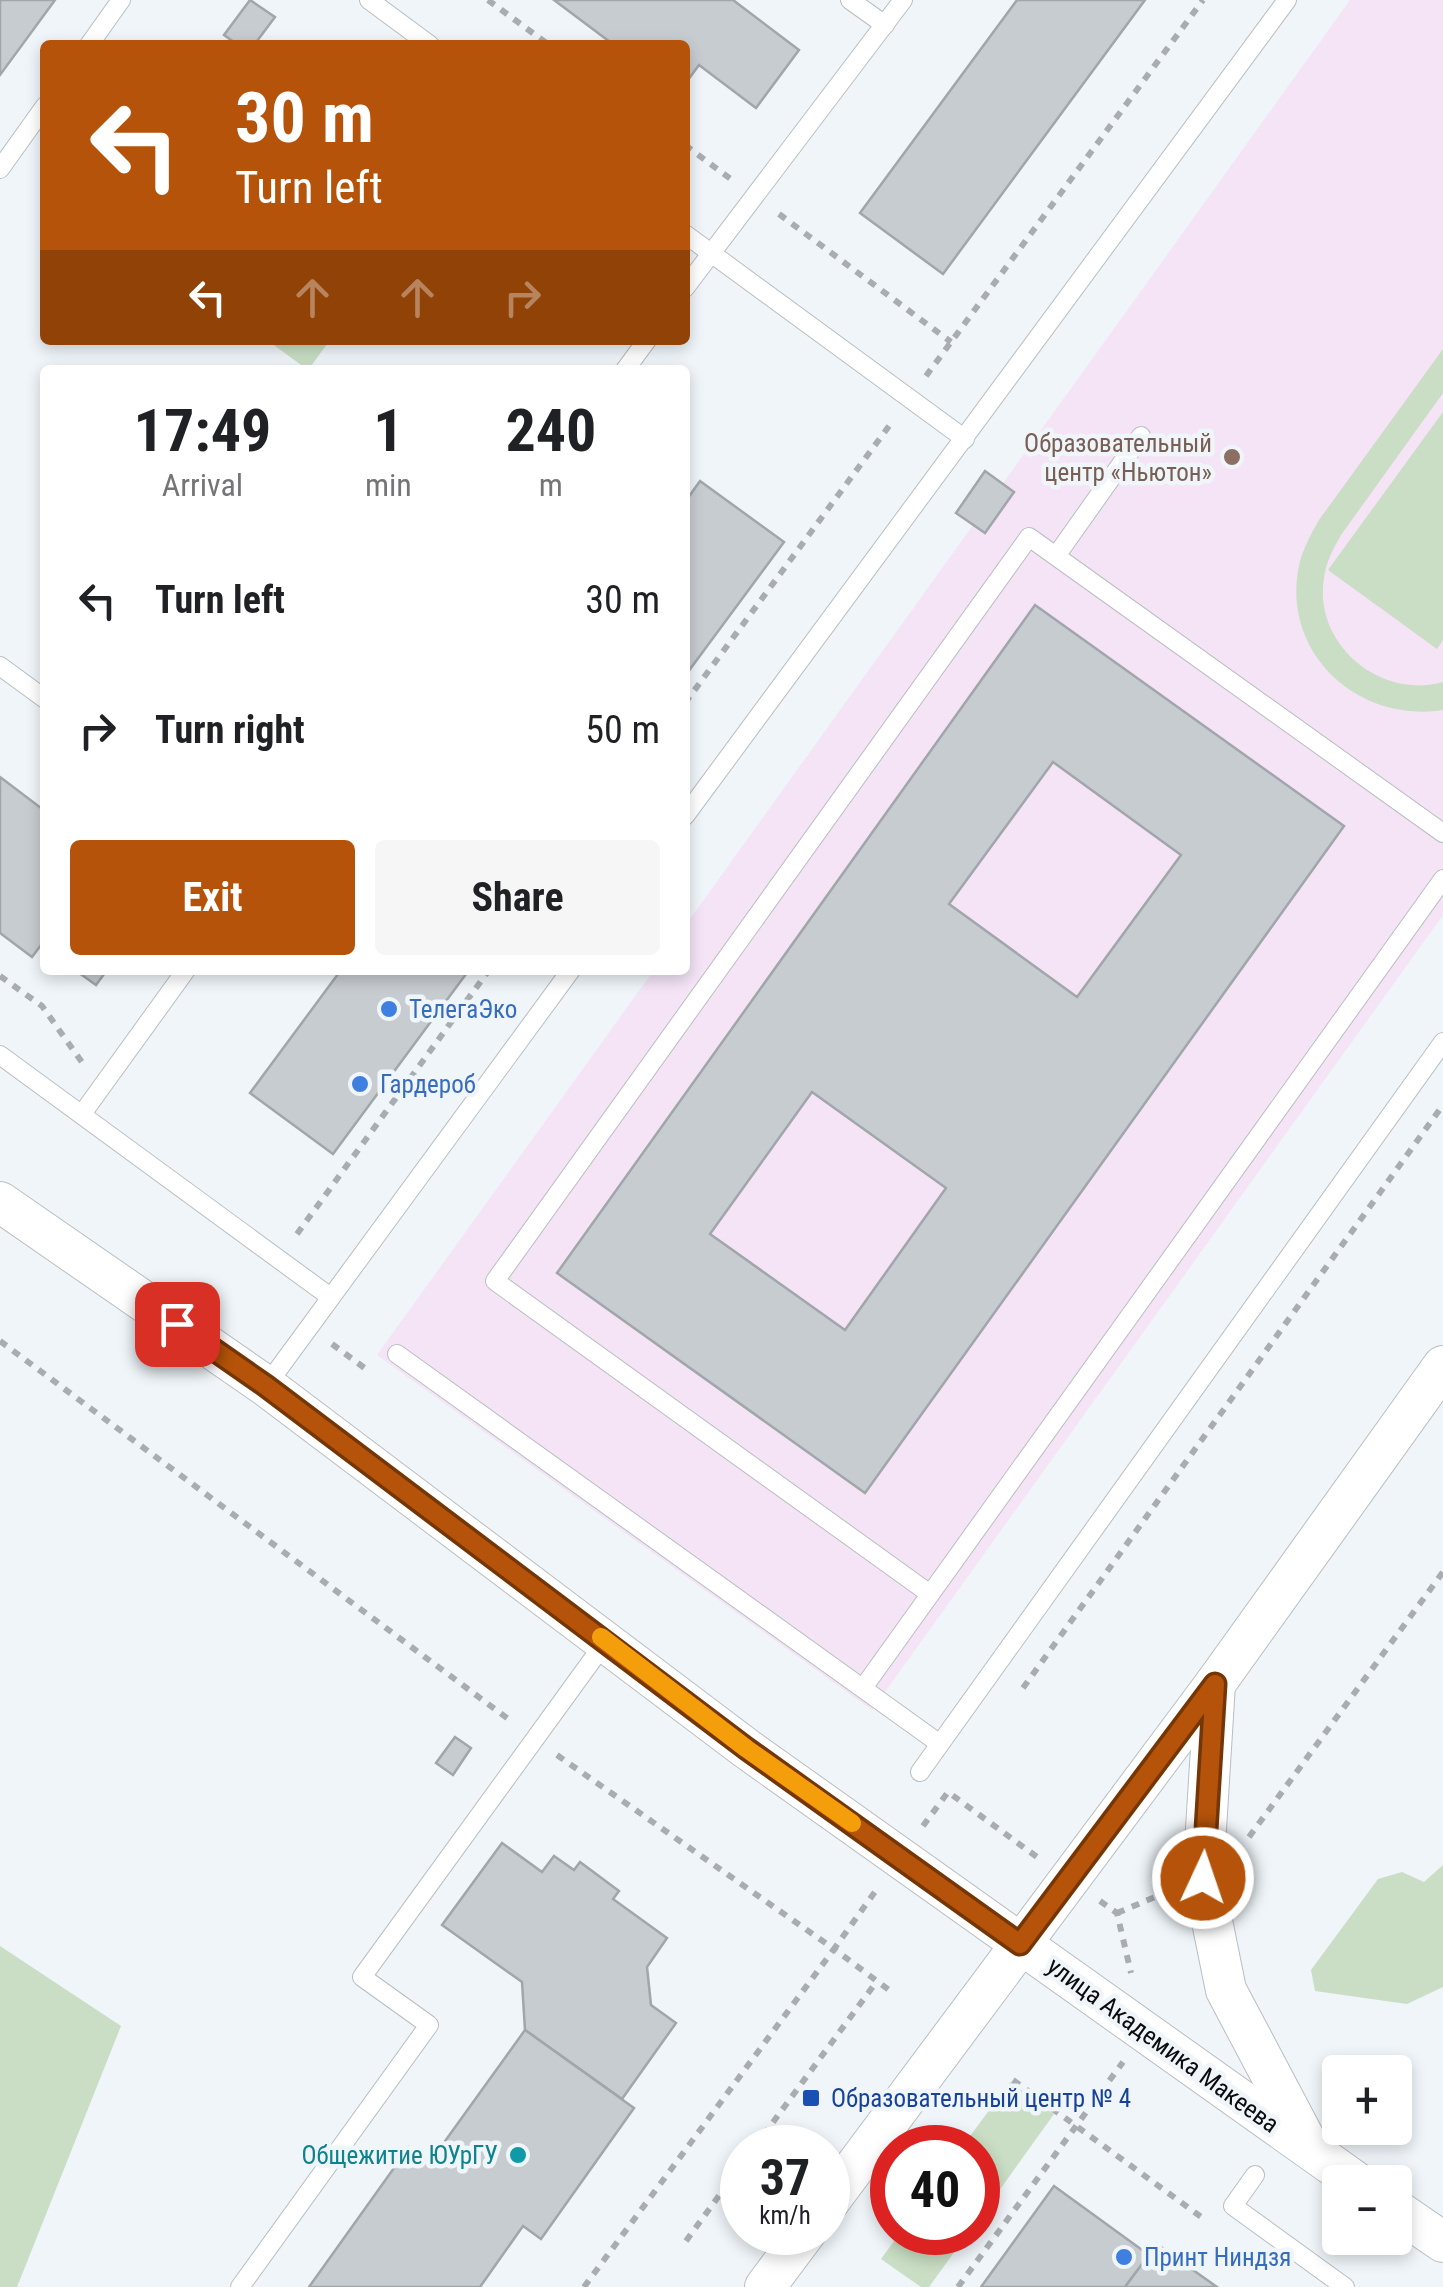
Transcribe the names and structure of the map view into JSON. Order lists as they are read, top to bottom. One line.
{"streets":{"street":["улица Академика Макеева"]},"places":{"other":["Образовательный центр «Ньютон»","ТелегаЭко","Гардероб","Общежитие ЮУрГУ","Принт Ниндзя"],"transit":["Образовательный центр № 4"]},"page":{"turn":["30 m","Turn left"],"eta":["17:49","Arrival","1","min","240","m"],"list":[{"name":"Turn left","value":"30 m"},{"name":"Turn right","value":"50 m"}],"buttons":["Exit","Share"],"map_buttons":["+","−"],"speed":"37 km/h","limit":"40"}}
